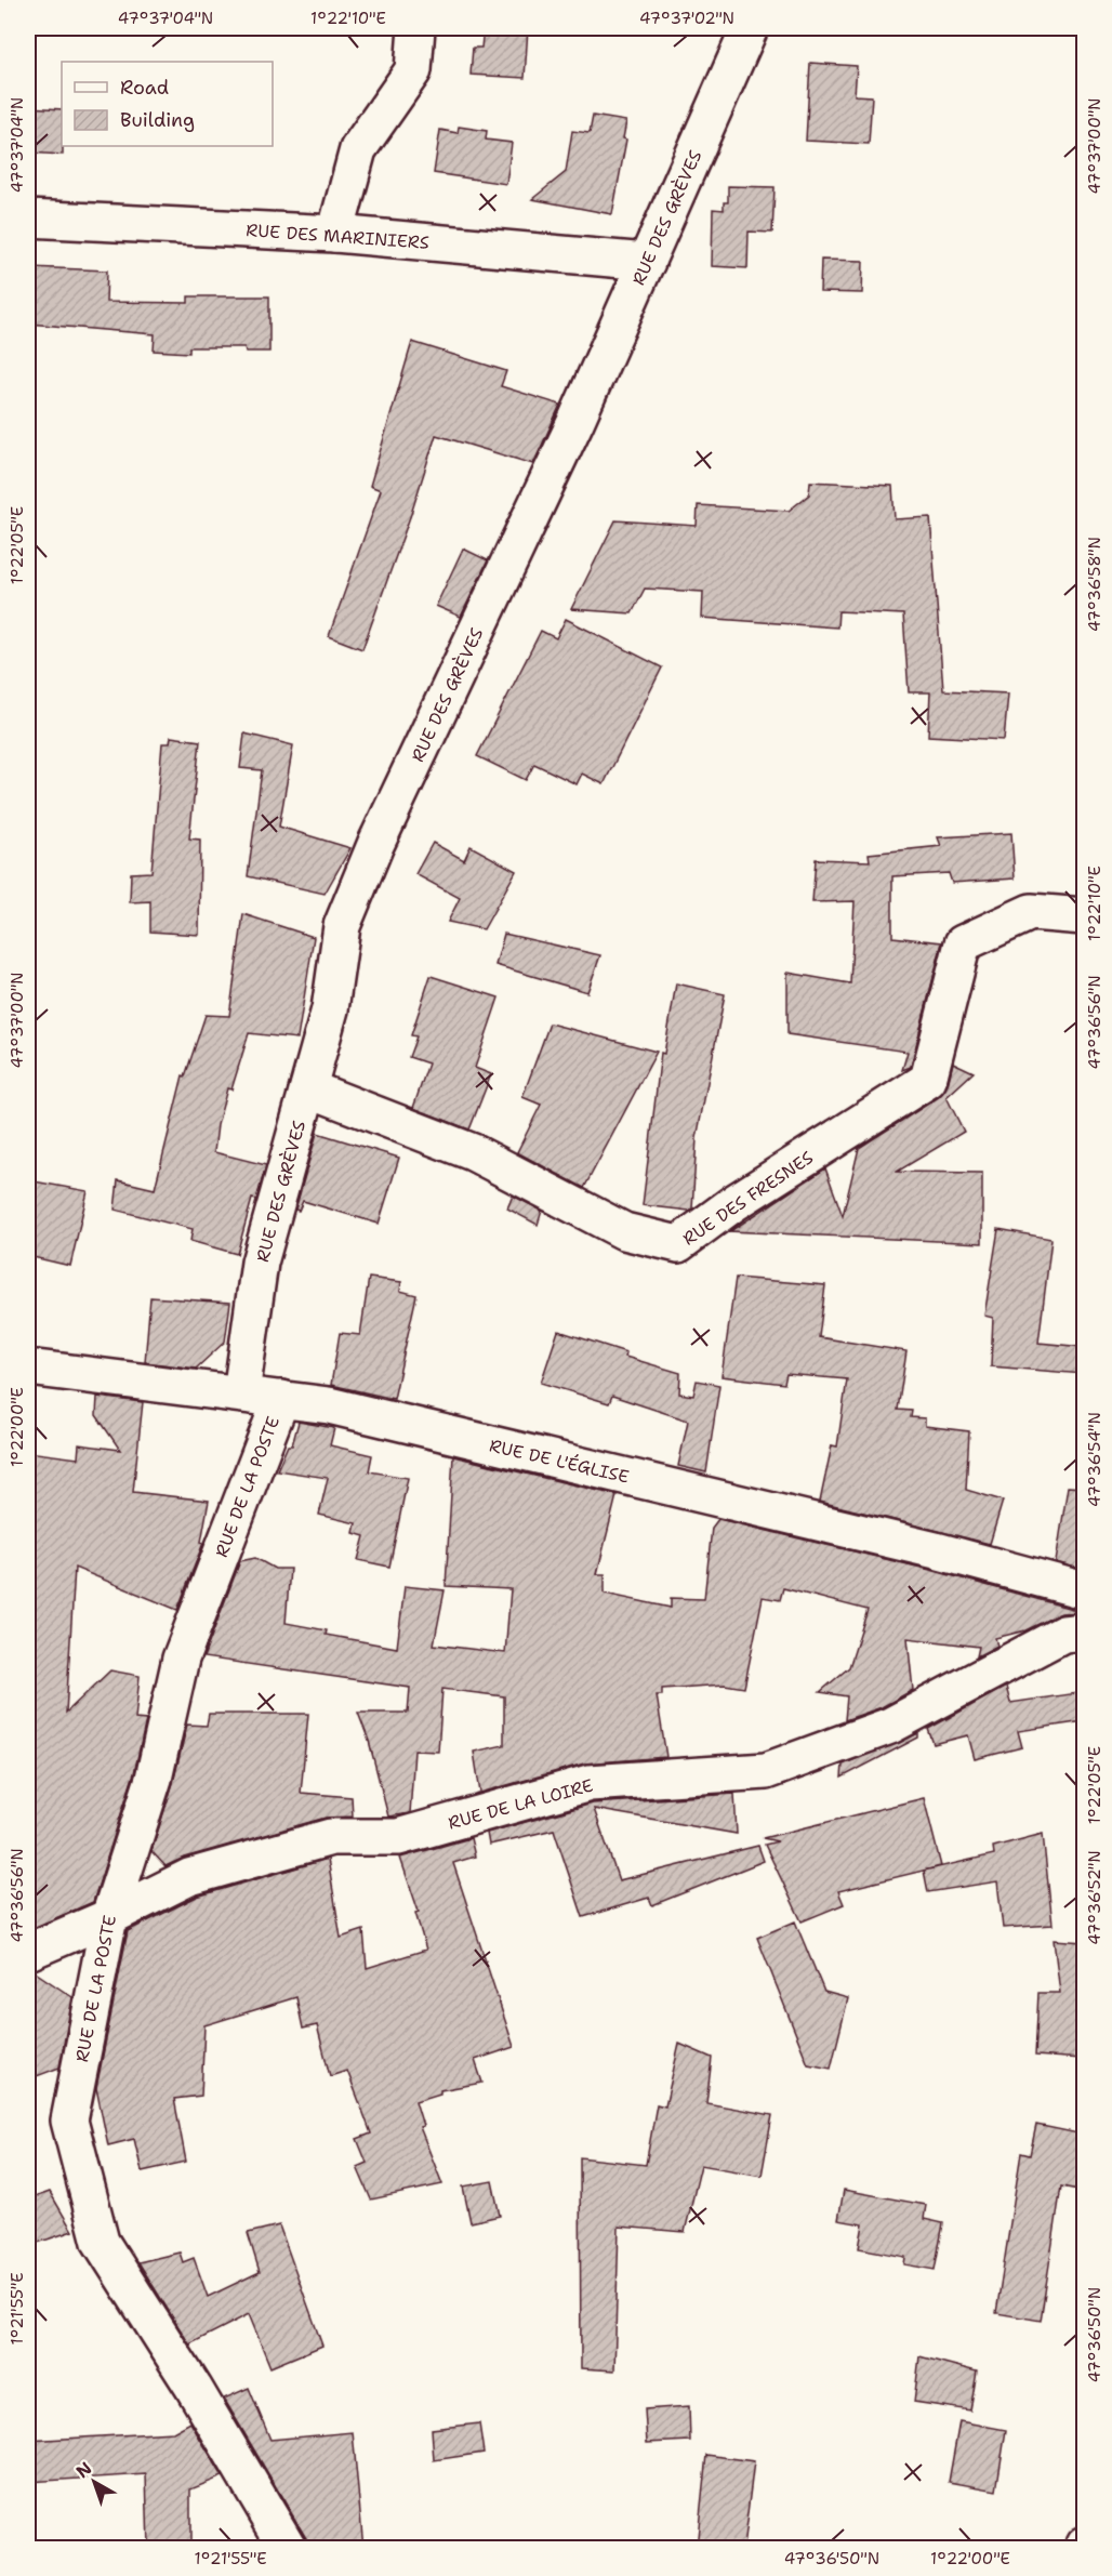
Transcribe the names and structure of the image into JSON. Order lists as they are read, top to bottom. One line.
{"streets":{"street":["RUE DES GRÈVES","RUE DES MARINIERS","RUE DES FRESNES","RUE DE L'ÉGLISE","RUE DE LA POSTE","RUE DE LA LOIRE"]},"crossings":[["RUE DES GRÈVES","RUE DES MARINIERS"],["RUE DES GRÈVES","RUE DES FRESNES"],["RUE DES GRÈVES","RUE DE L'ÉGLISE"],["RUE DE L'ÉGLISE","RUE DE LA POSTE"],["RUE DE LA POSTE","RUE DE LA LOIRE"]],"legend":["Road","Building"],"north":"top left","coordinates":["47°37'04\"N","1°22'10\"E","47°37'02\"N","47°37'00\"N","1°22'05\"E","47°36'58\"N","47°36'56\"N","1°22'00\"E","47°36'54\"N","47°36'52\"N","1°21'55\"E","47°36'50\"N"]}
